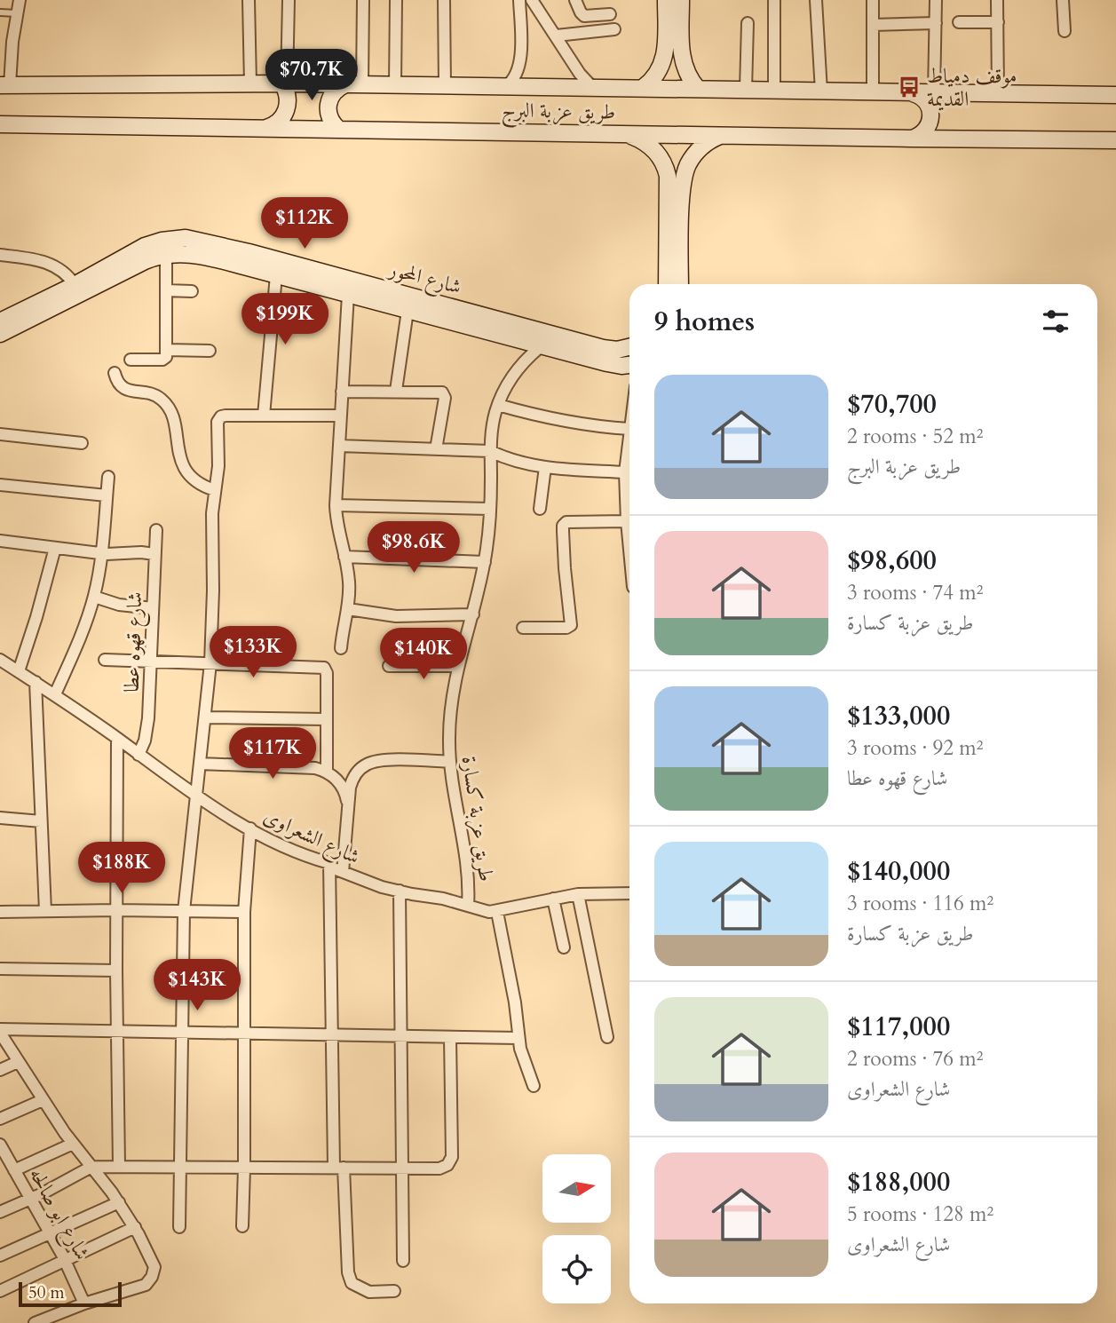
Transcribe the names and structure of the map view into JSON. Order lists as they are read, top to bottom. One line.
{"streets":{"street":["طريق عزبة البرج","شارع المحور","شارع قهوه عطا","طريق عزبة كسارة","شارع الشعراوى","شارع ابو صالحه"]},"crossings":[["شارع المحور","طريق عزبة كسارة"],["شارع قهوه عطا","شارع الشعراوى"],["طريق عزبة كسارة","شارع الشعراوى"]],"places":{"bus stop":["موقف دمياط القديمة"]},"scale_bar":"50 m","north":"right","page":{"price":["$70.7K","$112K","$199K","$98.6K","$133K","$140K","$117K","$188K","$143K"],"heading":"9 homes","list":[{"name":"$70,700","note":"2 rooms · 52 m² · طريق عزبة البرج"},{"name":"$98,600","note":"3 rooms · 74 m² · طريق عزبة كسارة"},{"name":"$133,000","note":"3 rooms · 92 m² · شارع قهوه عطا"},{"name":"$140,000","note":"3 rooms · 116 m² · طريق عزبة كسارة"},{"name":"$117,000","note":"2 rooms · 76 m² · شارع الشعراوى"},{"name":"$188,000","note":"5 rooms · 128 m² · شارع الشعراوى"}],"scale":"50 m"}}
